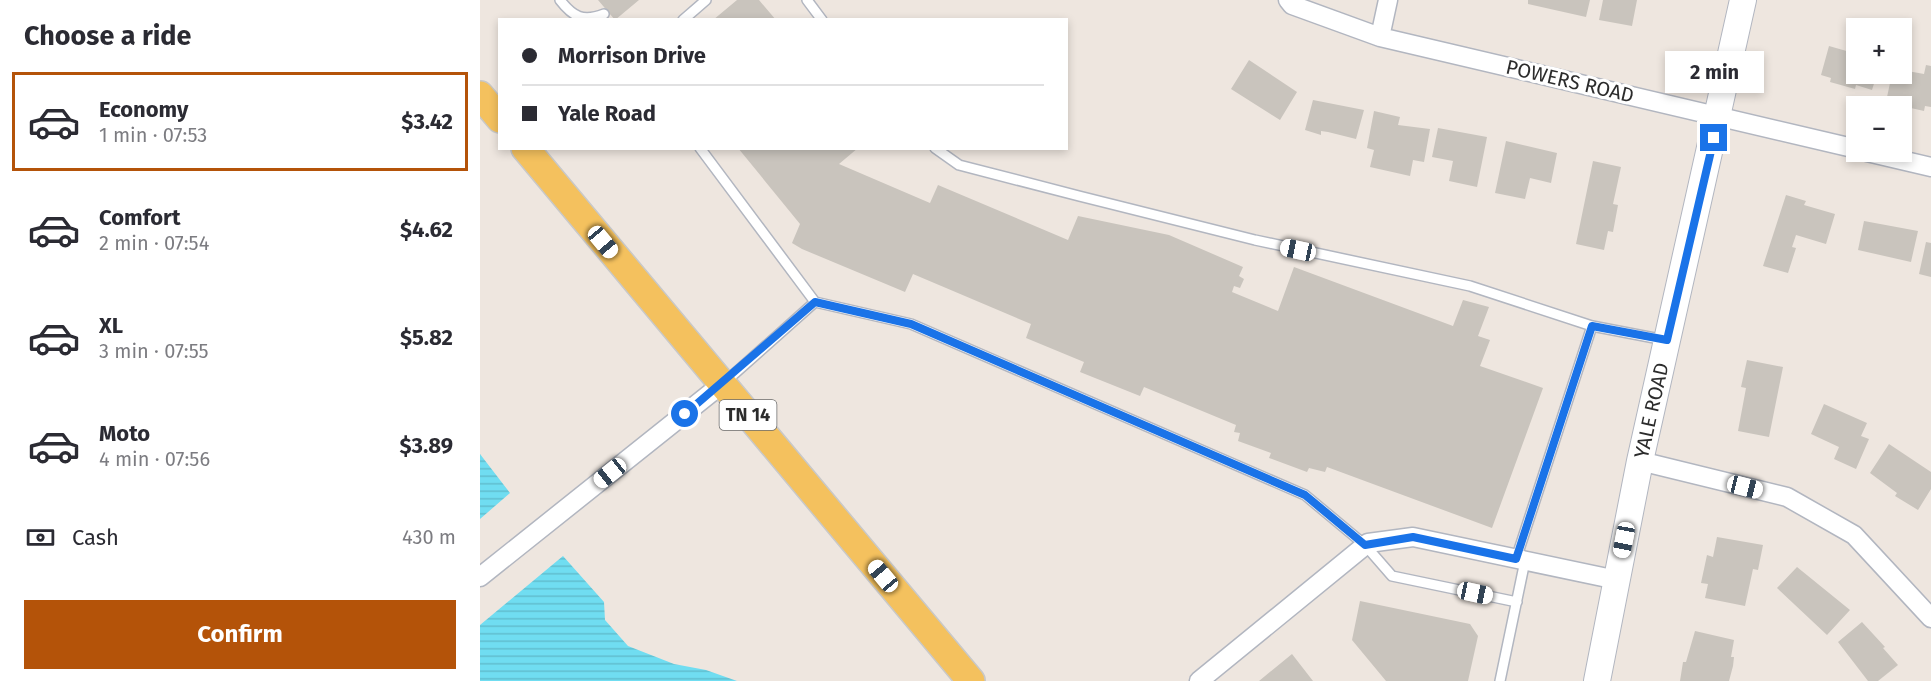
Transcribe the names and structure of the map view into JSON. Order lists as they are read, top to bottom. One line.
{"streets":{"main road":["YALE ROAD","TN 14"],"street":["POWERS ROAD"]},"crossings":[["POWERS ROAD","YALE ROAD"]],"page":{"heading":"Choose a ride","map_buttons":["+","−"],"banner":["Morrison Drive","Yale Road"],"bubble":"2 min","list":[{"name":"Economy","note":"1 min · 07:53","value":"$3.42"},{"name":"Comfort","note":"2 min · 07:54","value":"$4.62"},{"name":"XL","note":"3 min · 07:55","value":"$5.82"},{"name":"Moto","note":"4 min · 07:56","value":"$3.89"}],"pay":["Cash","430 m"],"buttons":"Confirm"}}
